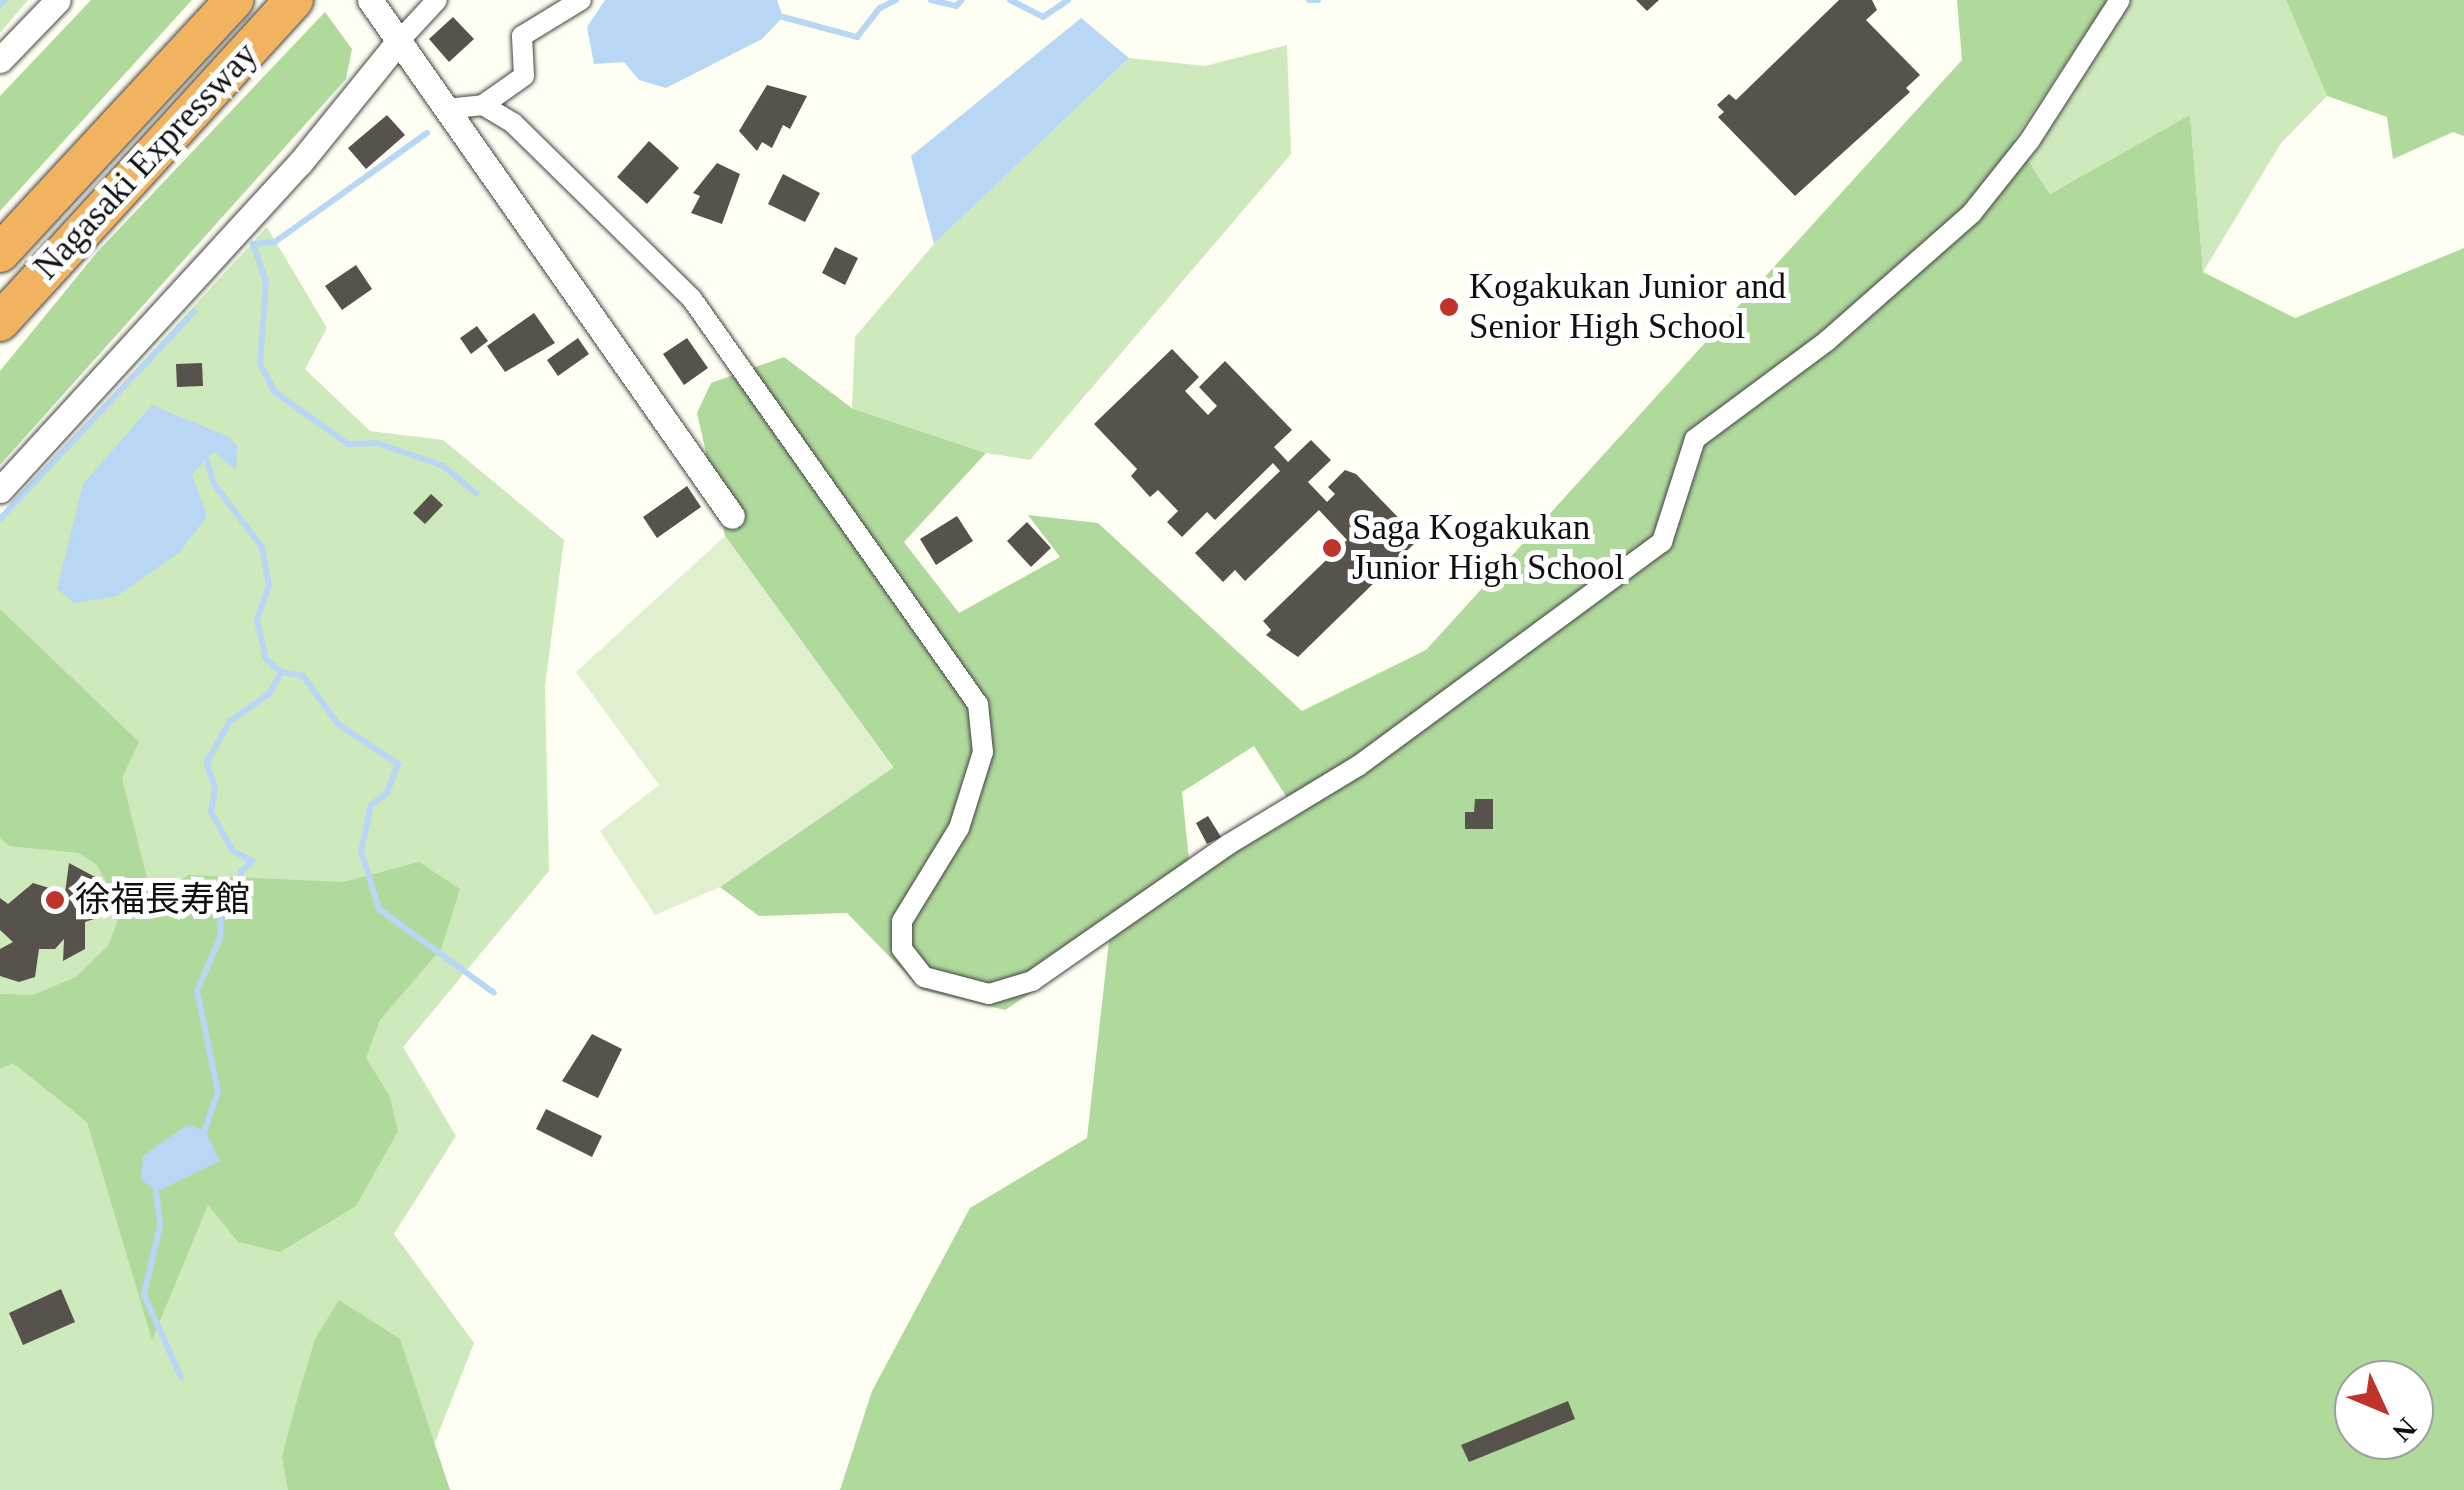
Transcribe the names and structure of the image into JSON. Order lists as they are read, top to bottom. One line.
{"streets":{"highway":["Nagasaki Expressway"]},"places":["Kogakukan Junior and Senior High School","Saga Kogakukan Junior High School","徐福長寿館"],"north":"bottom right"}
